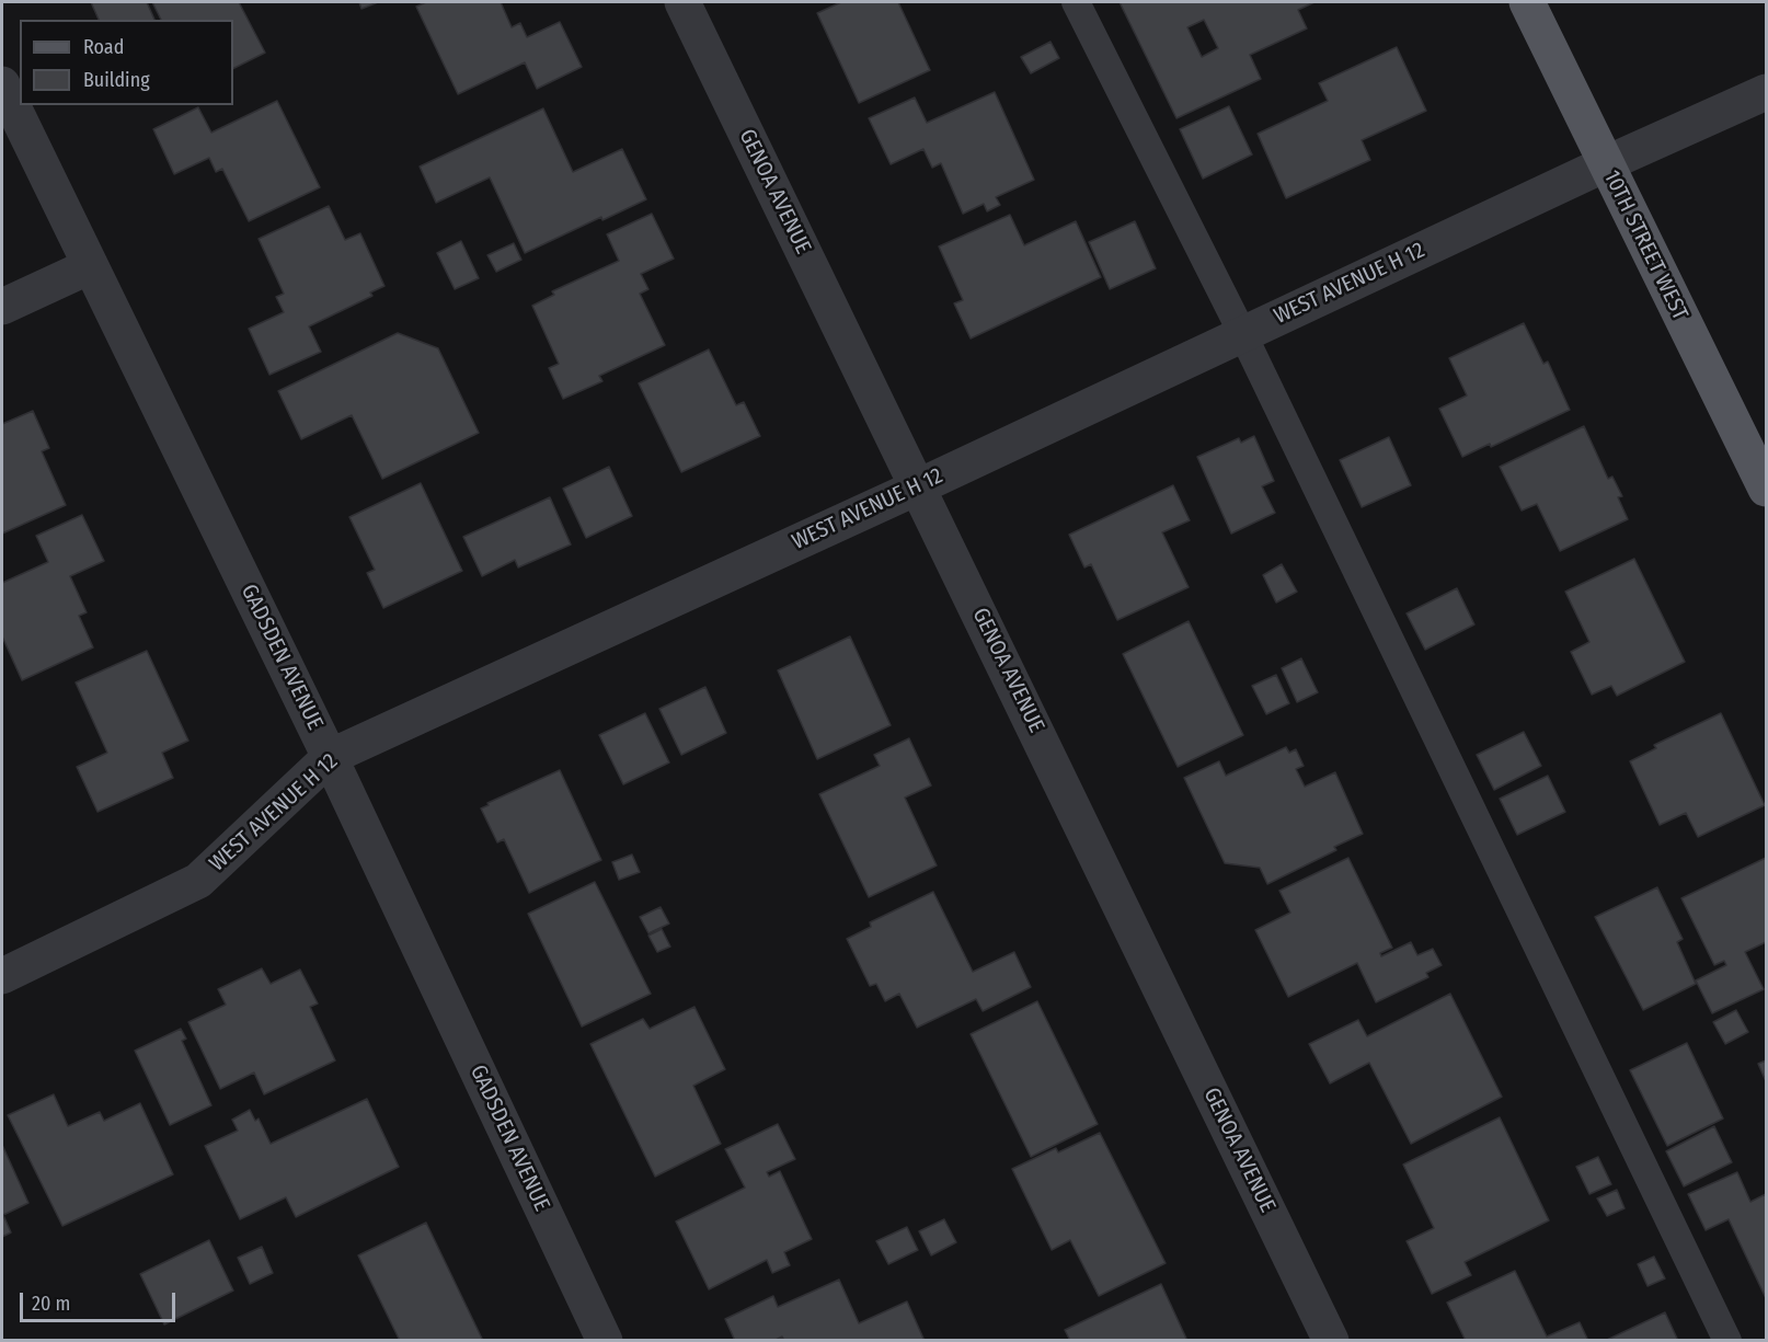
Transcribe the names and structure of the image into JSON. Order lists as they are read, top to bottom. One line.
{"streets":{"main road":["10TH STREET WEST"],"street":["GENOA AVENUE","WEST AVENUE H 12","GADSDEN AVENUE"]},"crossings":[["GENOA AVENUE","WEST AVENUE H 12"],["10TH STREET WEST","WEST AVENUE H 12"],["WEST AVENUE H 12","GADSDEN AVENUE"]],"legend":["Road","Building"],"scale_bar":"20 m"}
